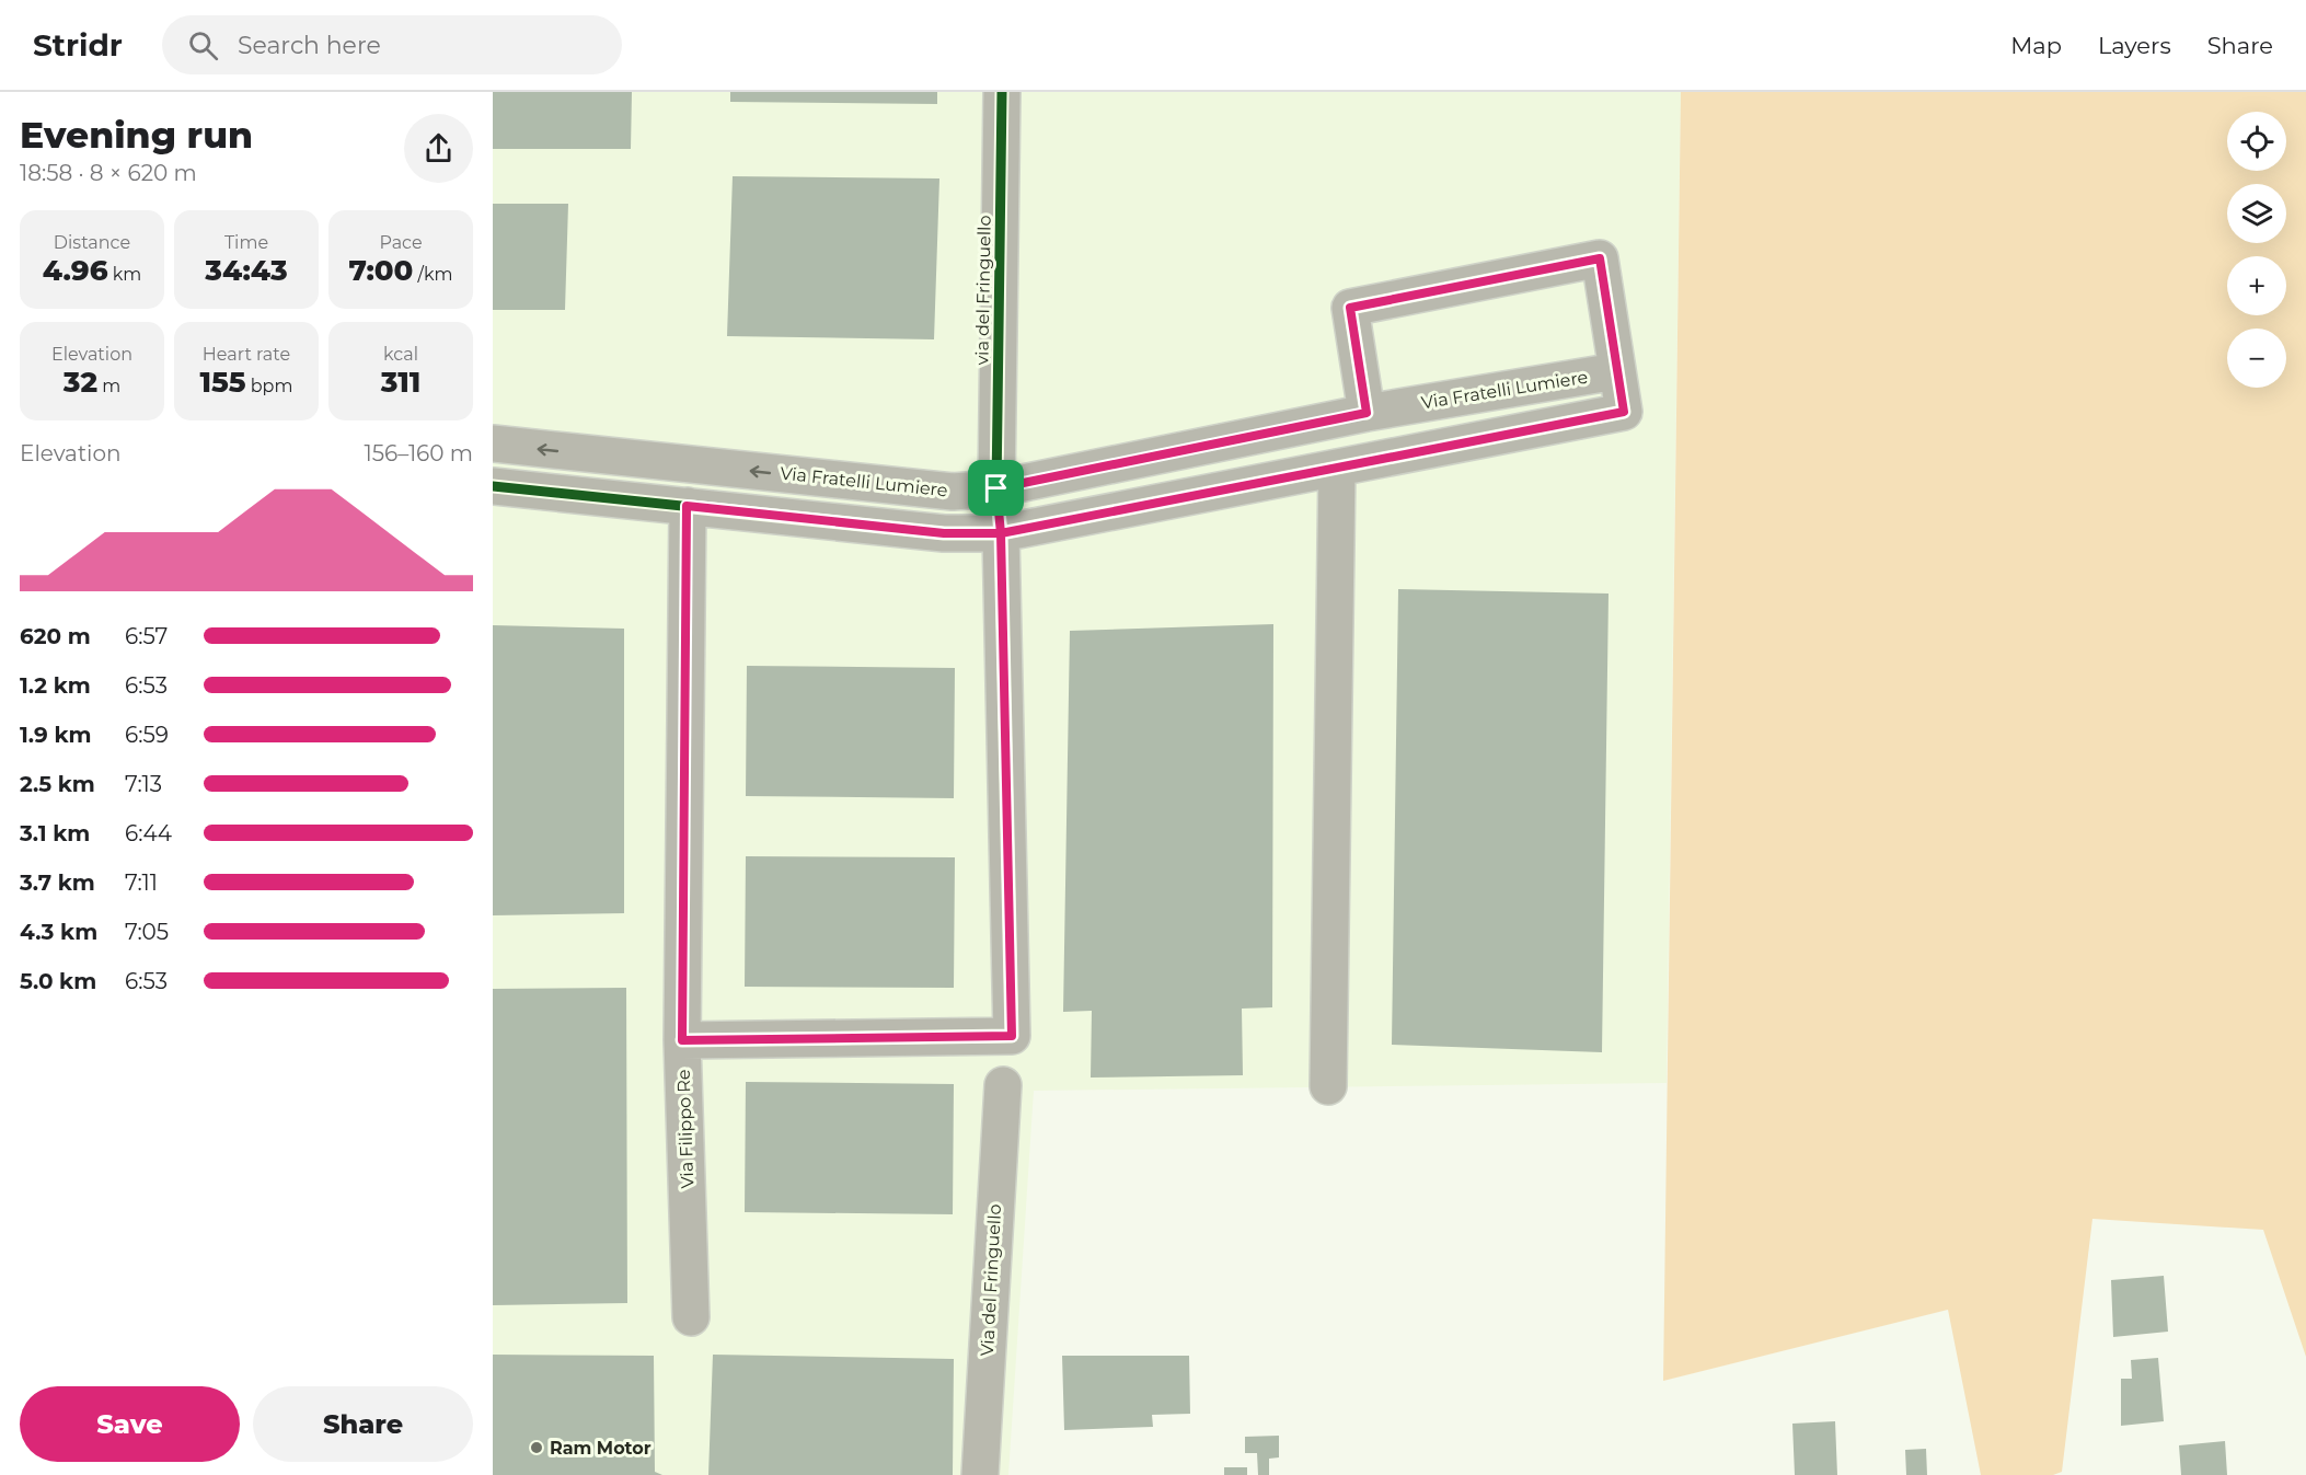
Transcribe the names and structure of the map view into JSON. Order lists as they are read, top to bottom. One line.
{"streets":{"street":["via del Fringuello","Via Fratelli Lumiere","Via Filippo Re","Via del Fringuello"]},"crossings":[["via del Fringuello","Via Fratelli Lumiere"],["via del Fringuello","Via Filippo Re"]],"places":["Ram Motor"],"page":{"header":"Stridr","search":"Search here","nav":["Map","Layers","Share"],"heading":["Evening run","18:58 · 8 × 620 m"],"map_buttons":["+","−"],"stats":[["Distance","4.96 km"],["Time","34:43"],["Pace","7:00 /km"],["Elevation","32 m"],["Heart rate","155 bpm"],["kcal","311"]],"chart":["Elevation","156–160 m"],"list":[{"name":"620 m","note":"6:57"},{"name":"1.2 km","note":"6:53"},{"name":"1.9 km","note":"6:59"},{"name":"2.5 km","note":"7:13"},{"name":"3.1 km","note":"6:44"},{"name":"3.7 km","note":"7:11"},{"name":"4.3 km","note":"7:05"},{"name":"5.0 km","note":"6:53"}],"buttons":["Save","Share"]}}
